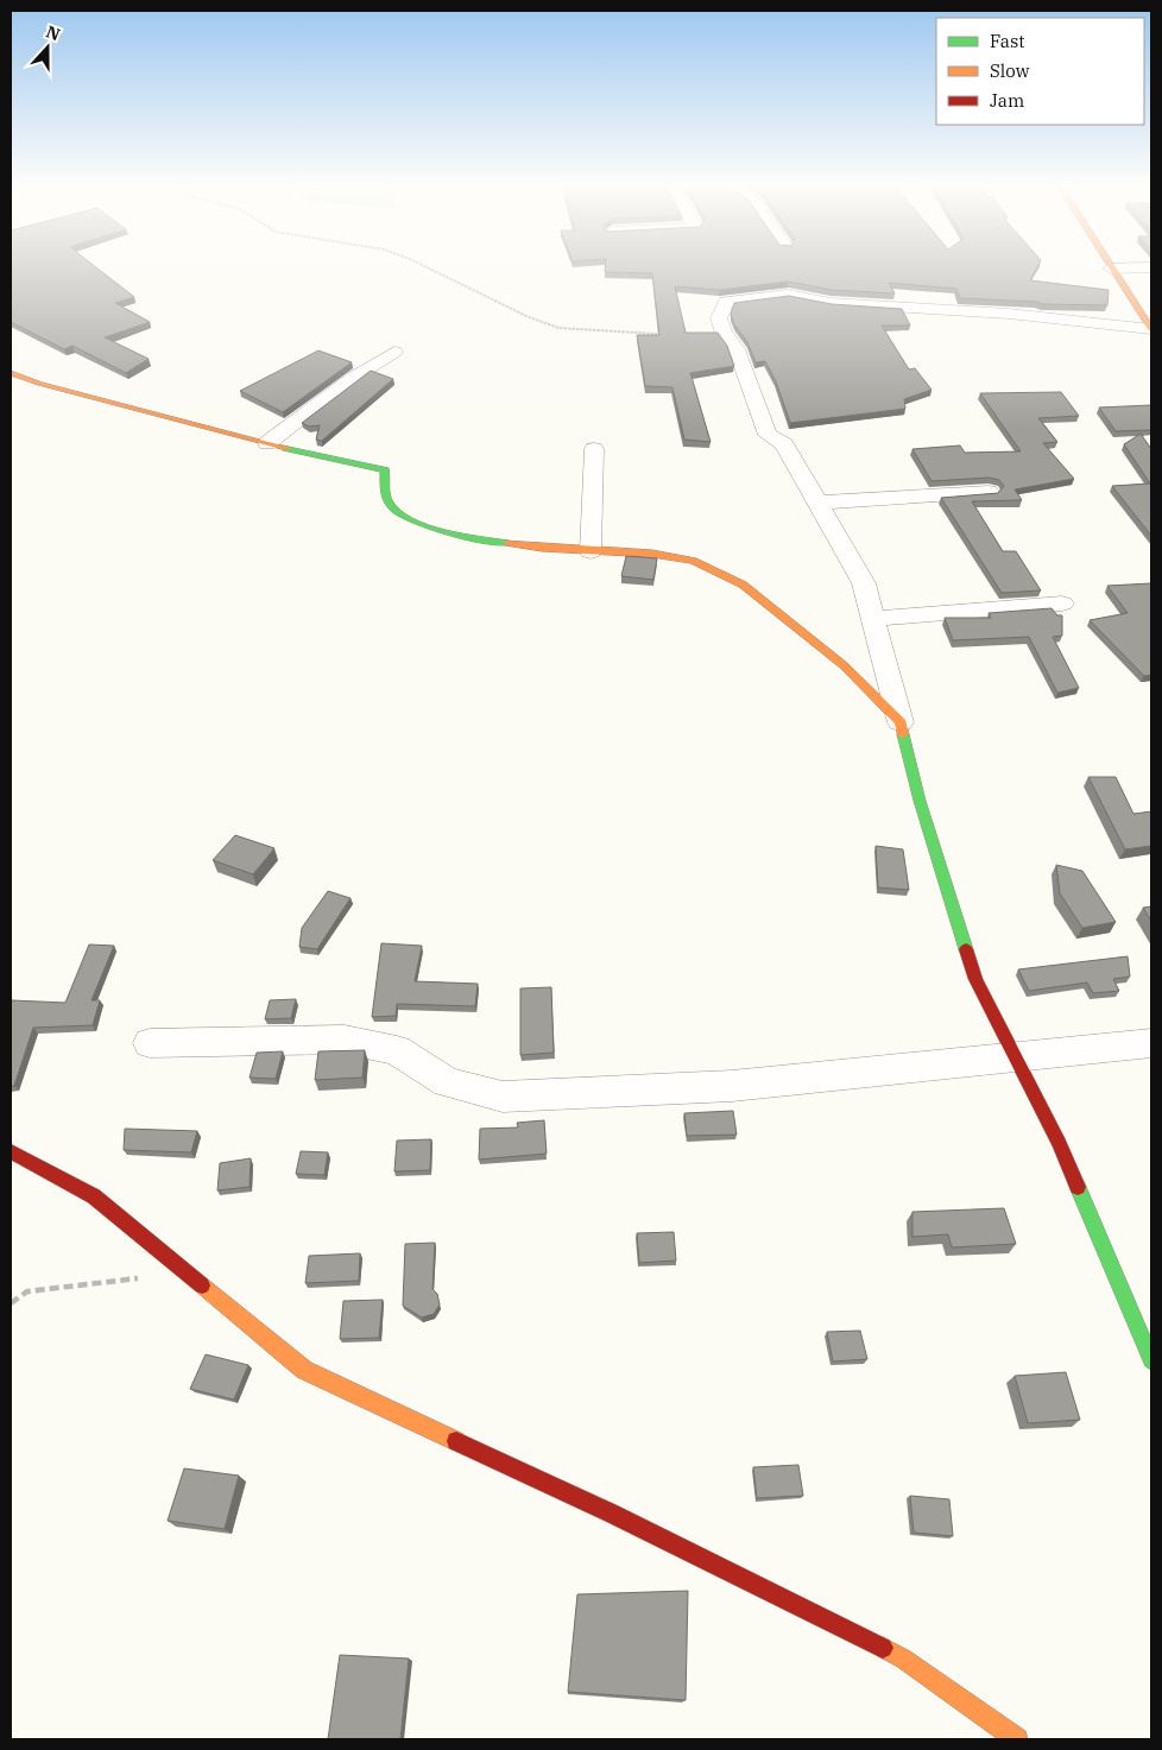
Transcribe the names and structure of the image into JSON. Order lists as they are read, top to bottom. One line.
{"legend":["Fast","Slow","Jam"],"north":"top"}
